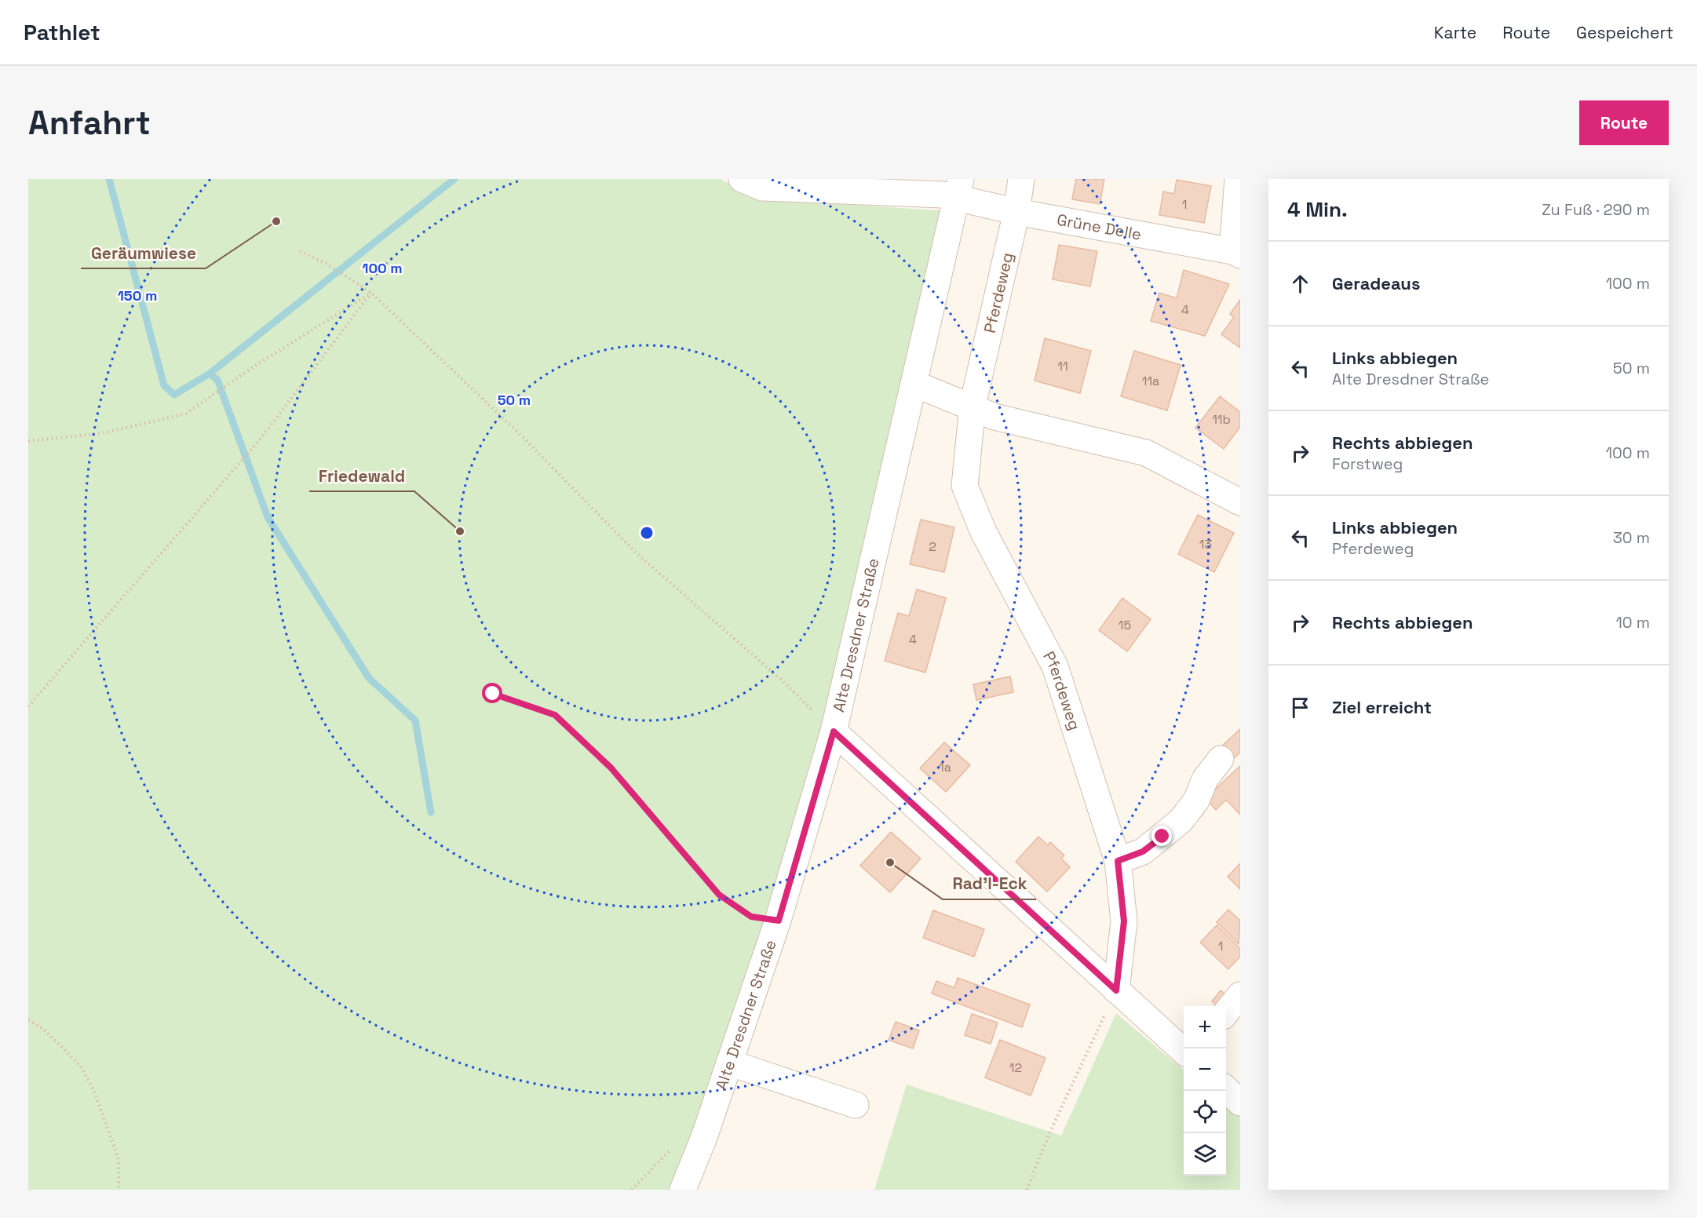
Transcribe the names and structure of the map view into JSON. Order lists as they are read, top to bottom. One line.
{"streets":{"street":["Grüne Delle","Pferdeweg","Alte Dresdner Straße"]},"crossings":[["Grüne Delle","Pferdeweg"],["Grüne Delle","Alte Dresdner Straße"]],"places":["Geräumwiese","Friedewald","Rad'l-Eck"],"house_numbers":["1","4","11","11a","11b","13","2","15","4","1a","1","12"],"page":{"header":"Pathlet","nav":["Karte","Route","Gespeichert"],"buttons":"Route","title":"Anfahrt","heading":["4 Min.","Zu Fuß · 290 m"],"list":[["Geradeaus","100 m"],["Links abbiegen","Alte Dresdner Straße","50 m"],["Rechts abbiegen","Forstweg","100 m"],["Links abbiegen","Pferdeweg","30 m"],["Rechts abbiegen","10 m"],"Ziel erreicht"],"map_buttons":["+","−"]},"rings":["100 m","150 m","50 m"]}
